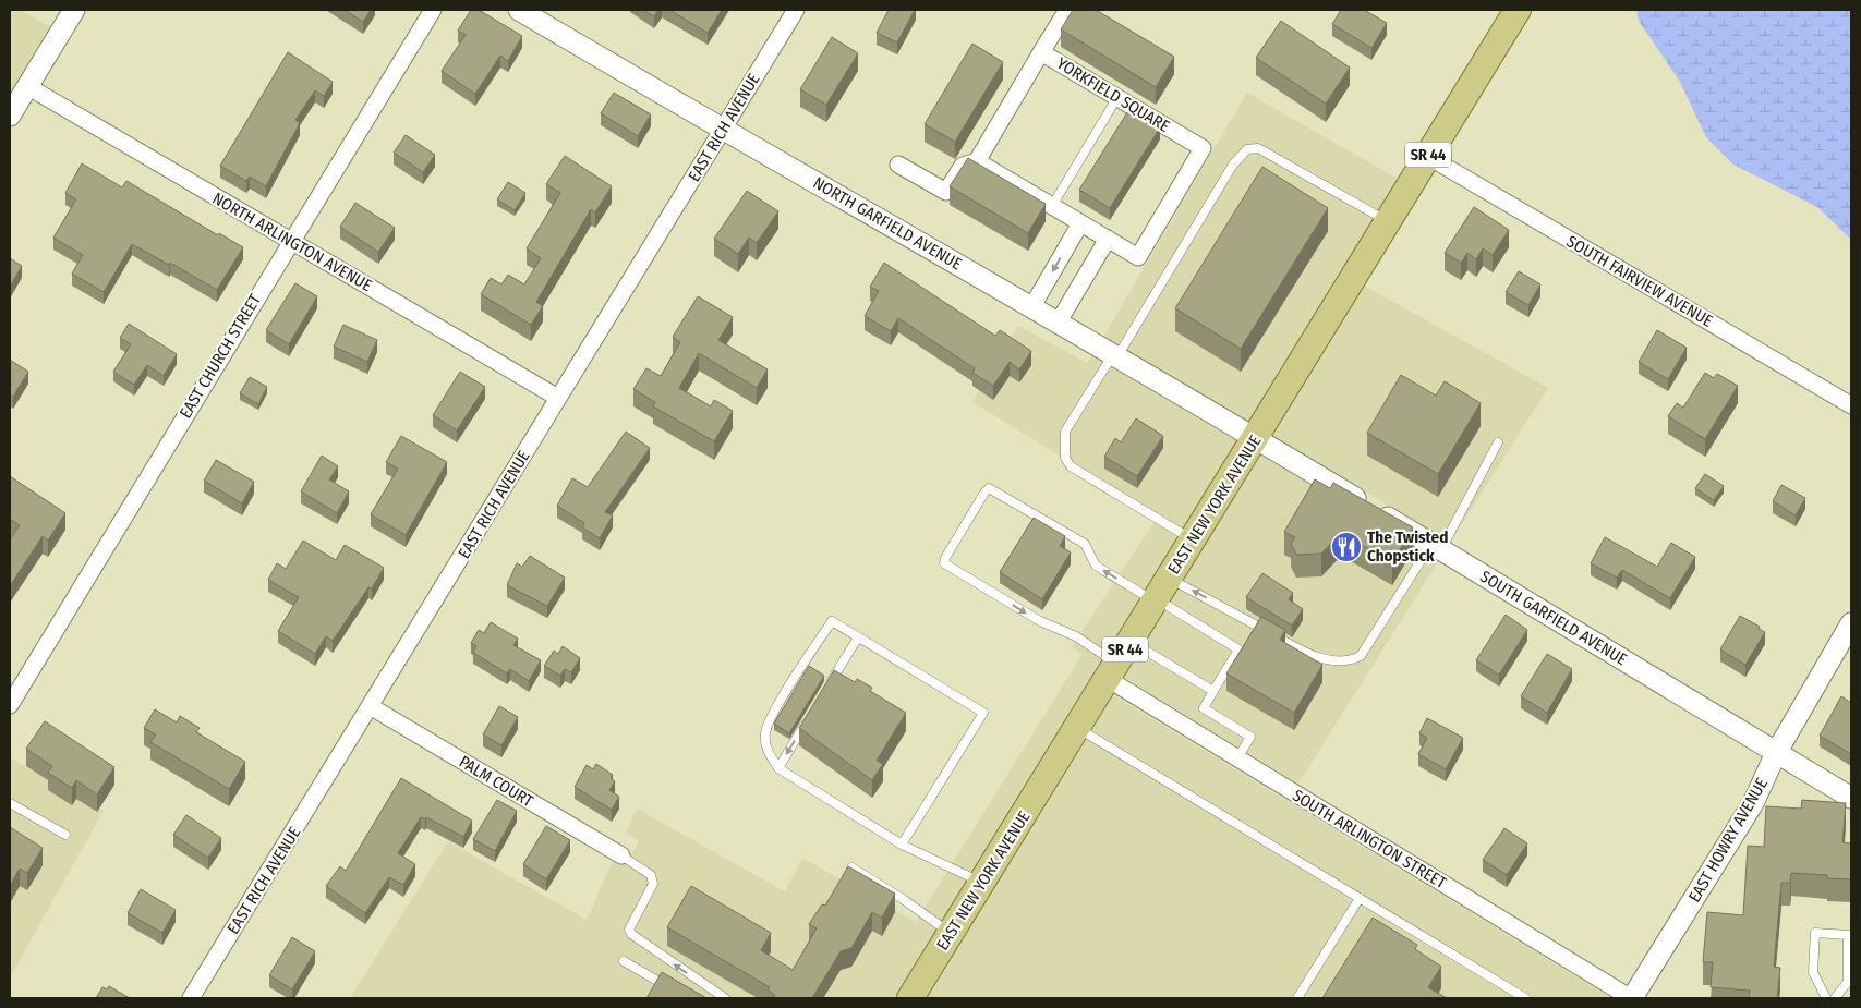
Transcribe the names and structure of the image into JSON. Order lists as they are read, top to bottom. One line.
{"streets":{"main road":["SR 44","EAST NEW YORK AVENUE"],"street":["YORKFIELD SQUARE","EAST RICH AVENUE","NORTH GARFIELD AVENUE","NORTH ARLINGTON AVENUE","SOUTH FAIRVIEW AVENUE","EAST CHURCH STREET","SOUTH GARFIELD AVENUE","PALM COURT","SOUTH ARLINGTON STREET","EAST HOWRY AVENUE"]},"crossings":[["EAST RICH AVENUE","NORTH GARFIELD AVENUE"],["EAST RICH AVENUE","NORTH ARLINGTON AVENUE"],["EAST RICH AVENUE","PALM COURT"],["NORTH GARFIELD AVENUE","EAST NEW YORK AVENUE"],["NORTH GARFIELD AVENUE","SOUTH GARFIELD AVENUE"],["NORTH ARLINGTON AVENUE","EAST CHURCH STREET"],["SOUTH FAIRVIEW AVENUE","EAST NEW YORK AVENUE"],["EAST NEW YORK AVENUE","SOUTH GARFIELD AVENUE"],["EAST NEW YORK AVENUE","SOUTH ARLINGTON STREET"],["SOUTH GARFIELD AVENUE","EAST HOWRY AVENUE"],["SOUTH ARLINGTON STREET","EAST HOWRY AVENUE"]],"places":{"restaurant":["The Twisted Chopstick"]}}
